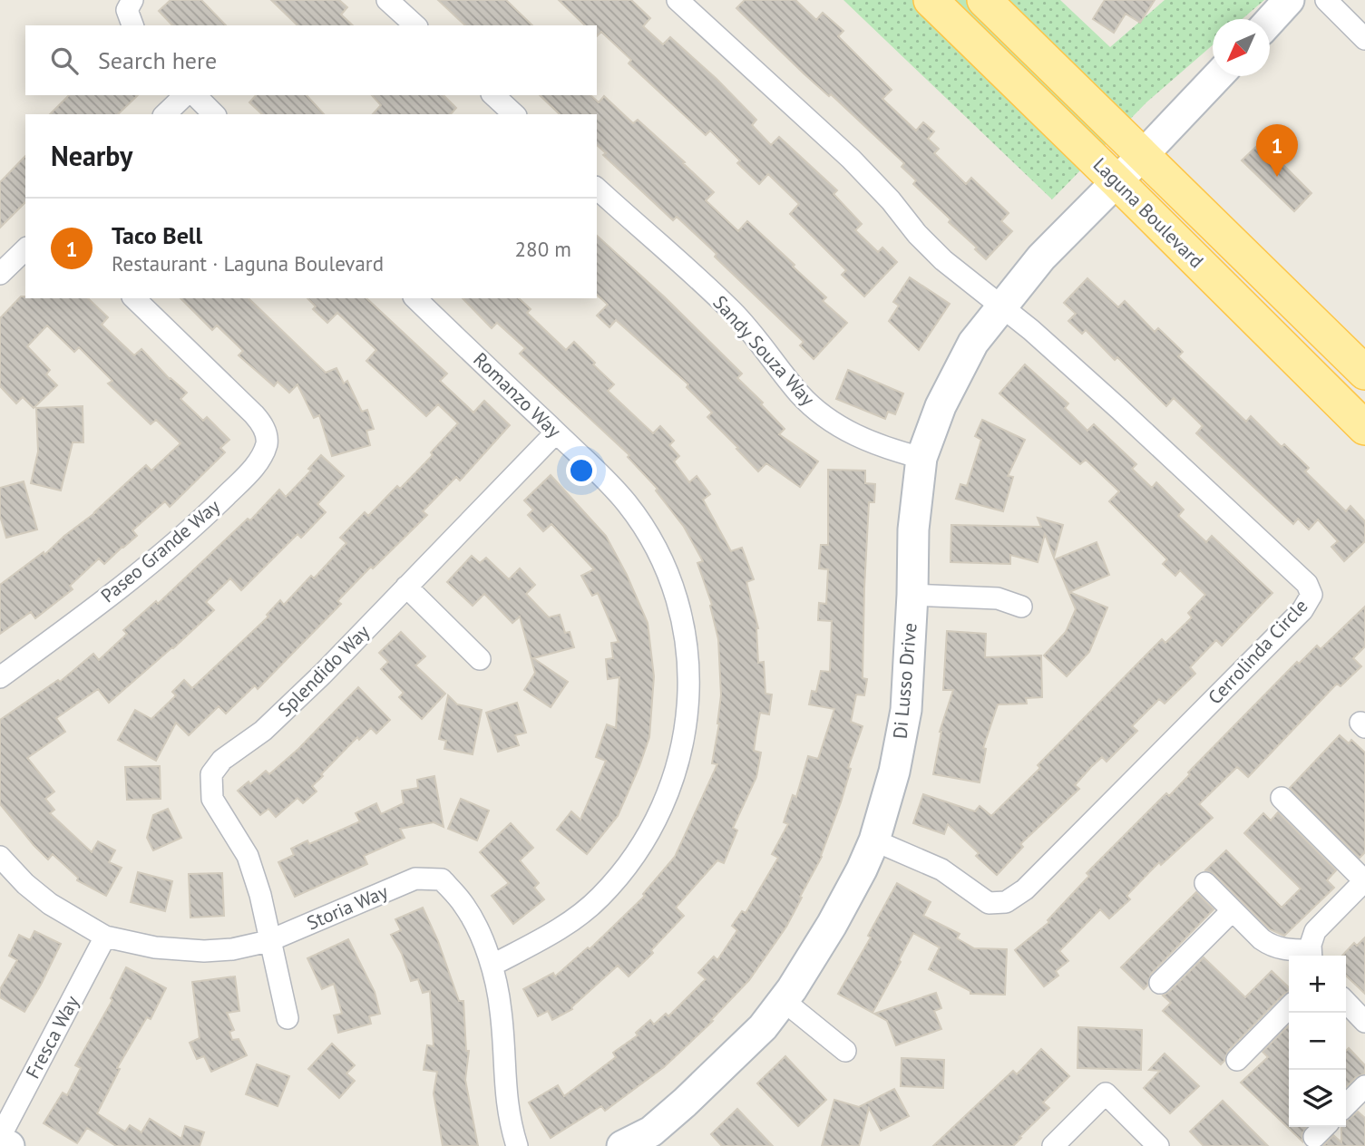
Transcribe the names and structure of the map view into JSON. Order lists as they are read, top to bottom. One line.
{"streets":{"main road":["Laguna Boulevard"],"street":["Sandy Souza Way","Romanzo Way","Paseo Grande Way","Cerrolinda Circle","Splendido Way","Di Lusso Drive","Storia Way","Fresca Way"]},"crossings":[["Laguna Boulevard","Di Lusso Drive"],["Sandy Souza Way","Di Lusso Drive"],["Romanzo Way","Splendido Way"],["Romanzo Way","Storia Way"],["Cerrolinda Circle","Di Lusso Drive"],["Splendido Way","Storia Way"],["Storia Way","Fresca Way"]],"north":"bottom left","page":{"search":"Search here","heading":"Nearby","pins":"1","list":[{"mark":"1","name":"Taco Bell","note":"Restaurant · Laguna Boulevard","value":"280 m"}],"map_buttons":["+","−"]}}
